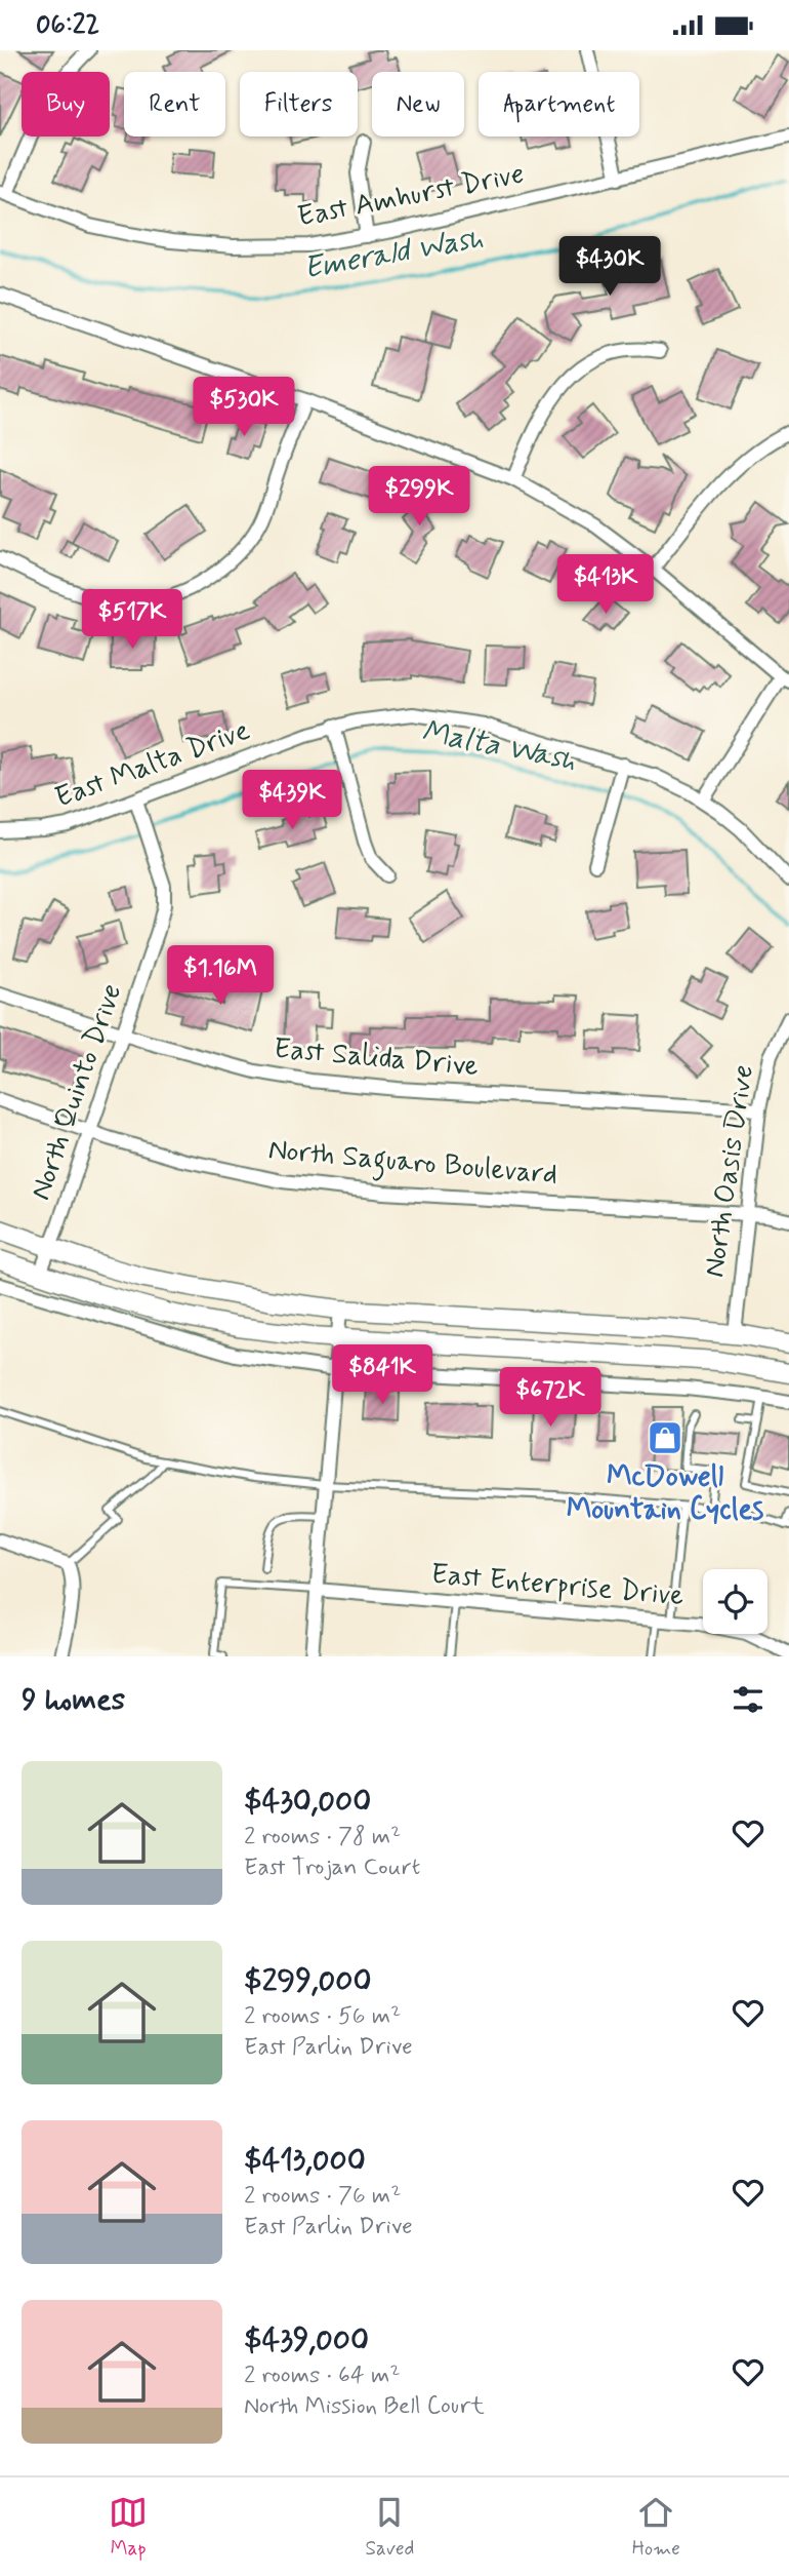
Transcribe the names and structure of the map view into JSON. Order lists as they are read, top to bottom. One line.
{"streets":{"street":["East Amhurst Drive","East Malta Drive","East Salida Drive","North Quinto Drive","North Saguaro Boulevard","North Oasis Drive","East Enterprise Drive"]},"crossings":[["East Malta Drive","North Quinto Drive"],["East Salida Drive","North Quinto Drive"],["East Salida Drive","North Oasis Drive"],["North Quinto Drive","North Saguaro Boulevard"],["North Saguaro Boulevard","North Oasis Drive"]],"water":["Emerald Wash","Malta Wash"],"places":{"shop":["McDowell Mountain Cycles"]},"page":{"status":"06:22","chip":["Buy","Rent","Filters","New","Apartment"],"price":["$430K","$530K","$299K","$413K","$517K","$439K","$1.16M","$841K","$672K"],"heading":"9 homes","list":[{"name":"$430,000","note":"2 rooms · 78 m² · East Trojan Court"},{"name":"$299,000","note":"2 rooms · 56 m² · East Parlin Drive"},{"name":"$413,000","note":"2 rooms · 76 m² · East Parlin Drive"},{"name":"$439,000","note":"2 rooms · 64 m² · North Mission Bell Court"}],"tabs":["Map","Saved","Home"]}}
